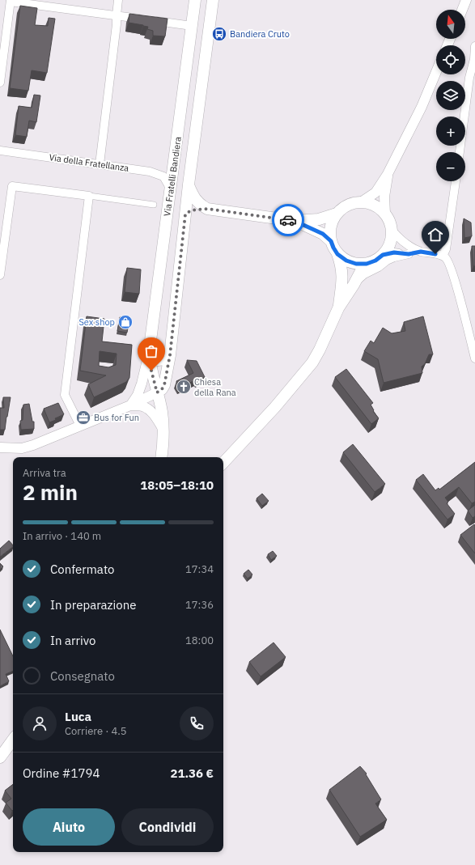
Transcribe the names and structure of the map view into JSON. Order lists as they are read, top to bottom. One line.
{"streets":{"main road":["Via Fratelli Bandiera"],"street":["Via della Fratellanza"]},"crossings":[["Via della Fratellanza","Via Fratelli Bandiera"]],"places":{"bus stop":["Bandiera Cruto"],"shop":["Sex shop"],"church":["Chiesa della Rana"],"office":["Bus for Fun"]},"north":"top","page":{"map_buttons":["+","−"],"heading":["2 min","Arriva tra","18:05–18:10"],"panel":["Luca","Corriere · 4.5","Ordine #1794","21.36 €"],"bar":"In arrivo · 140 m","list":[["Confermato","17:34"],["In preparazione","17:36"],["In arrivo","18:00"],"Consegnato"],"buttons":["Aiuto","Condividi"]}}
